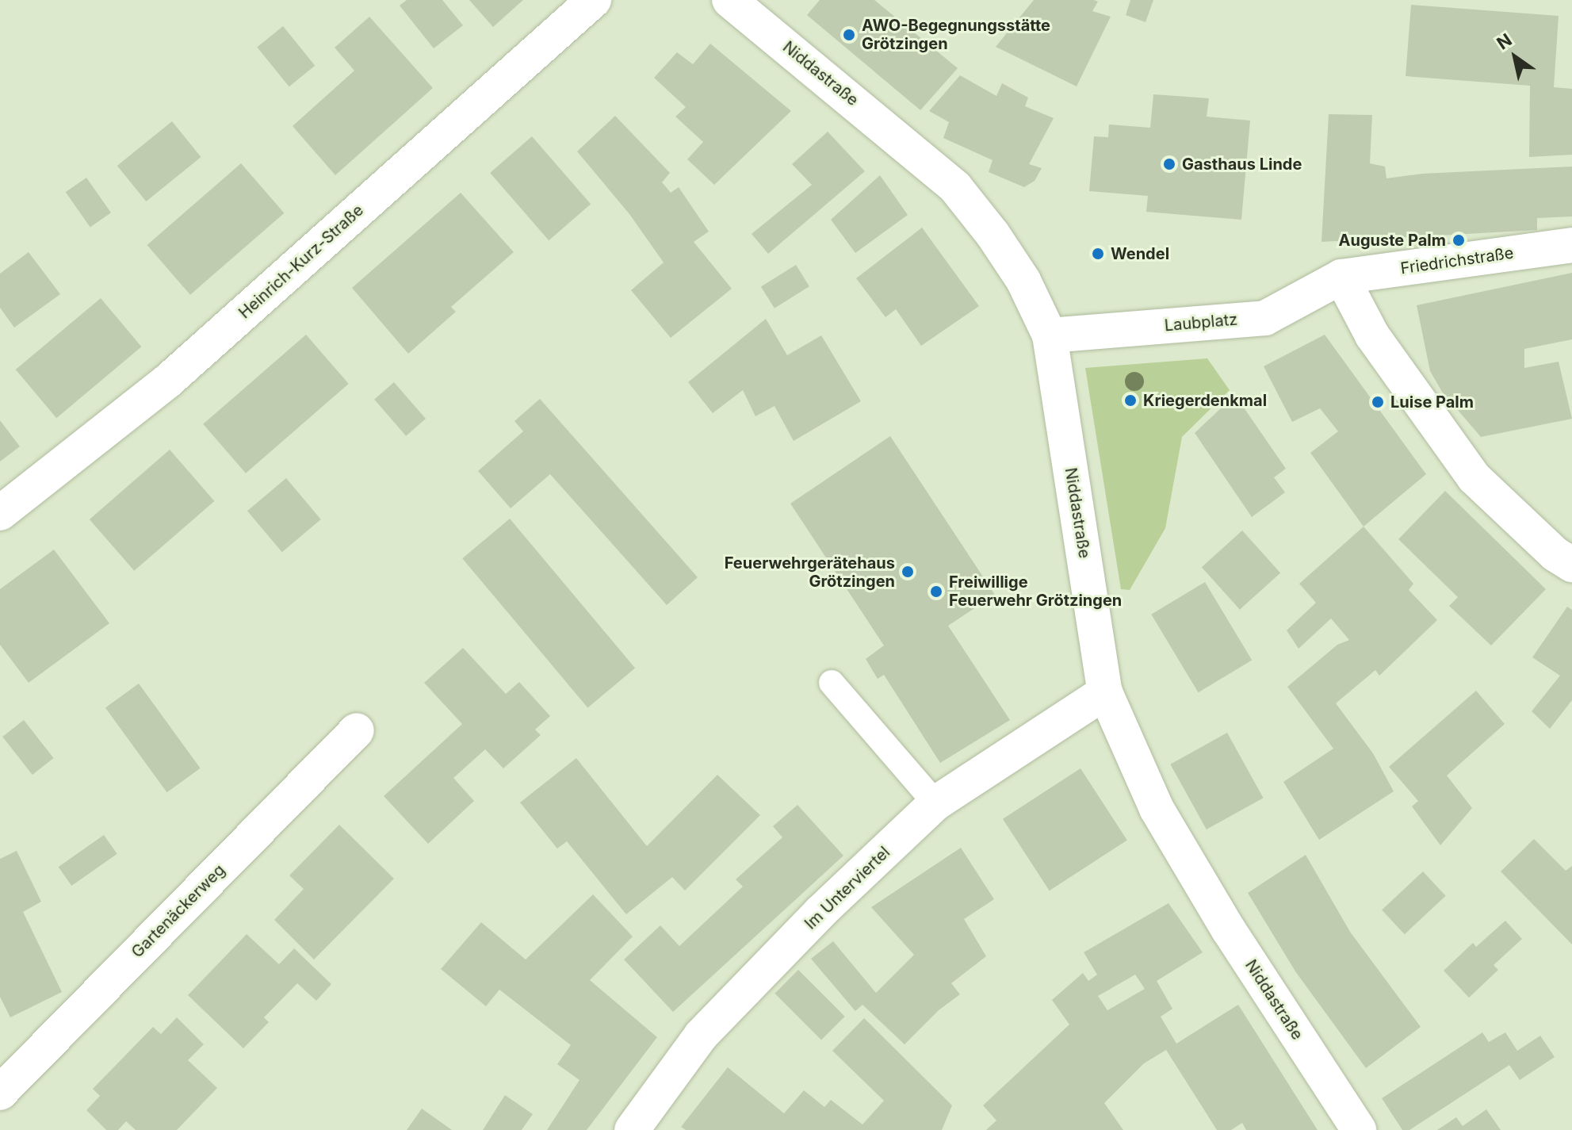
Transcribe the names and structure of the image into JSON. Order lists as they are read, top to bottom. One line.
{"streets":{"street":["Niddastraße","Friedrichstraße","Heinrich-Kurz-Straße","Laubplatz","Im Unterviertel","Gartenäckerweg"]},"crossings":[["Niddastraße","Laubplatz"],["Niddastraße","Im Unterviertel"],["Friedrichstraße","Laubplatz"]],"places":["AWO-Begegnungsstätte Grötzingen","Gasthaus Linde","Auguste Palm","Wendel","Kriegerdenkmal","Luise Palm","Feuerwehrgerätehaus Grötzingen","Freiwillige Feuerwehr Grötzingen"],"north":"top left"}
